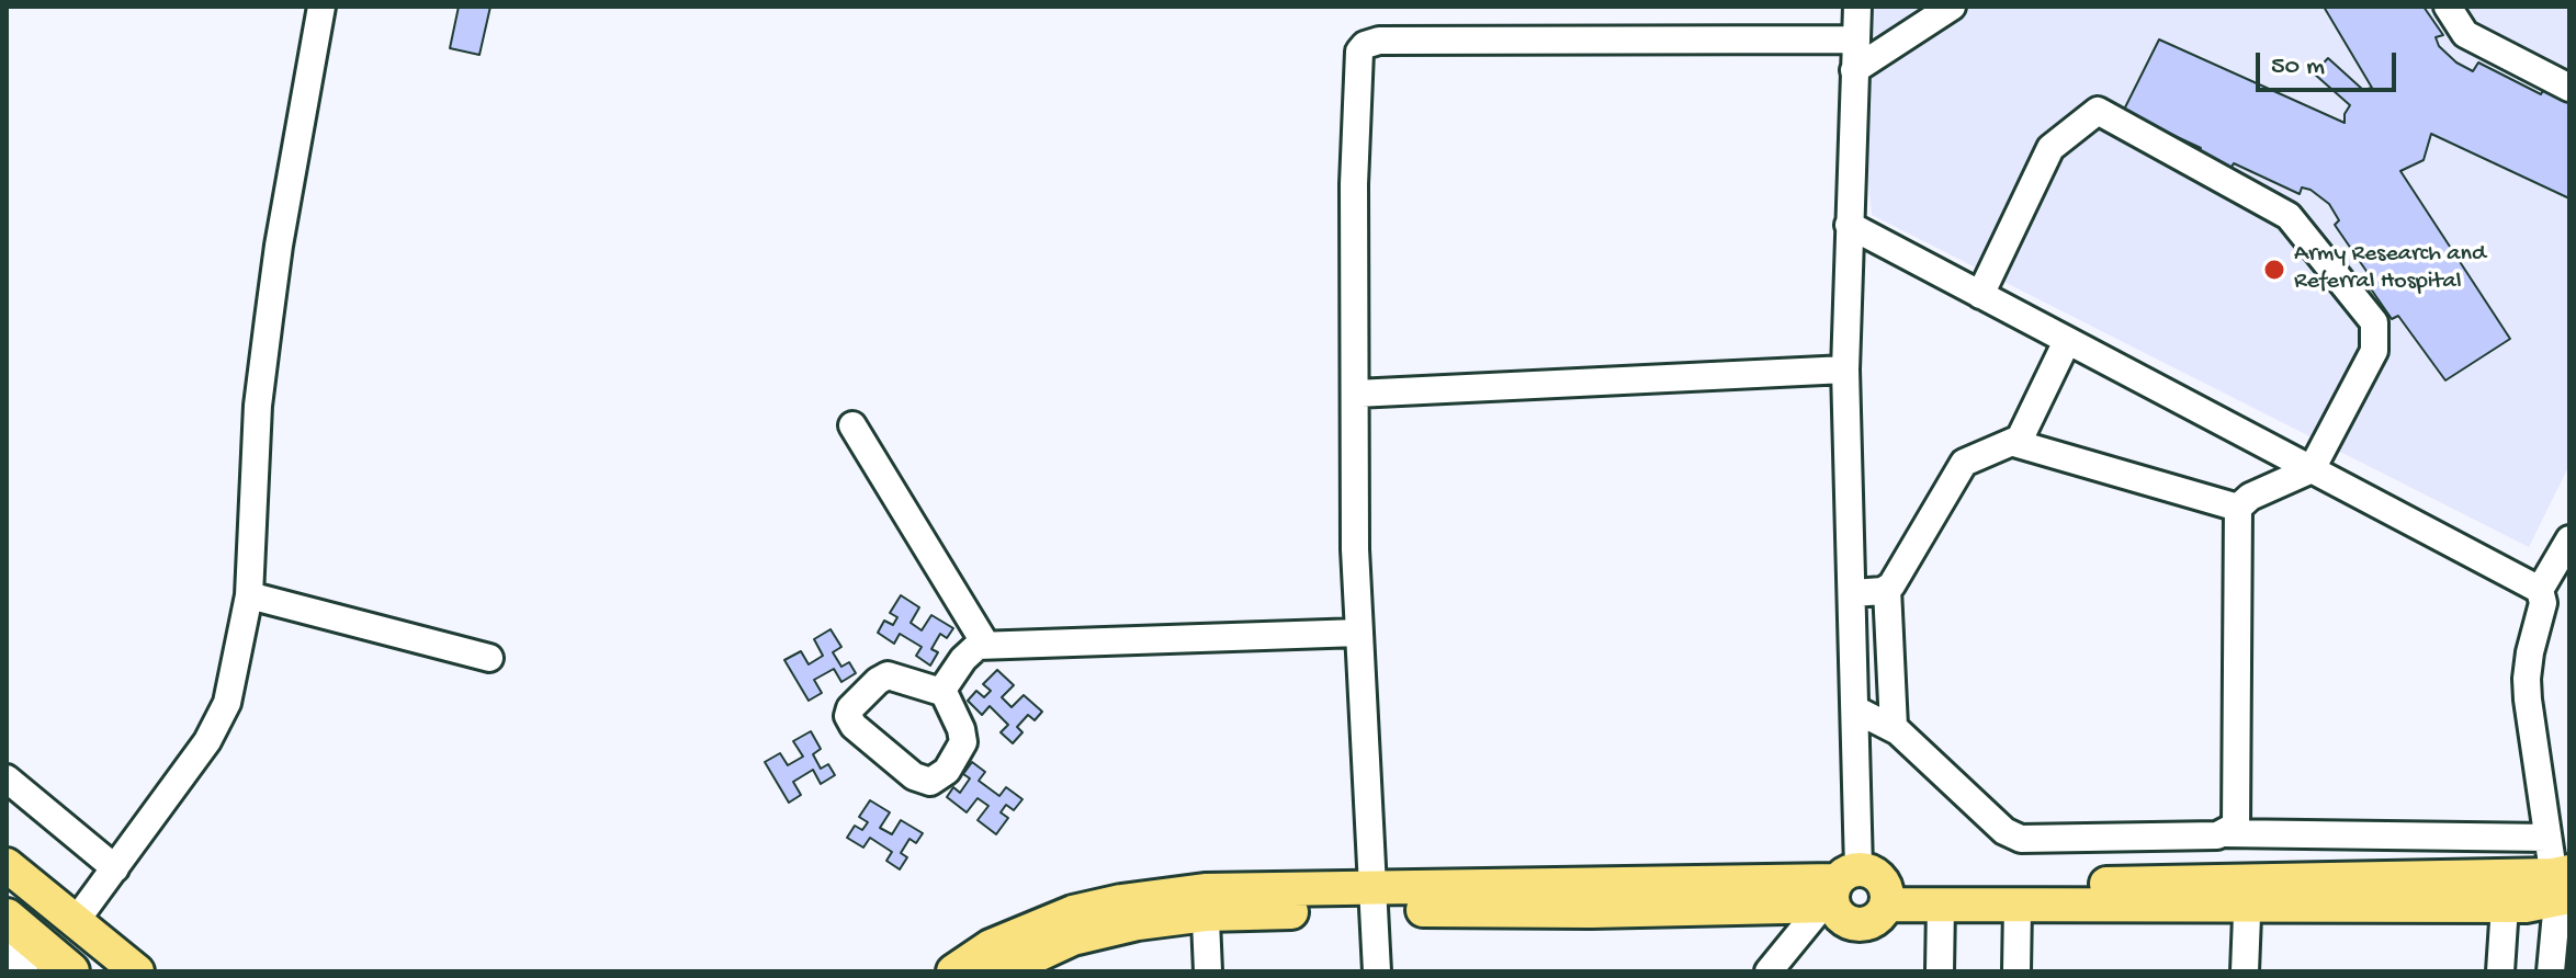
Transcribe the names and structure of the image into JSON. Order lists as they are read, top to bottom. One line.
{"places":["Army Research and Referral Hospital"],"scale_bar":"50 m"}
